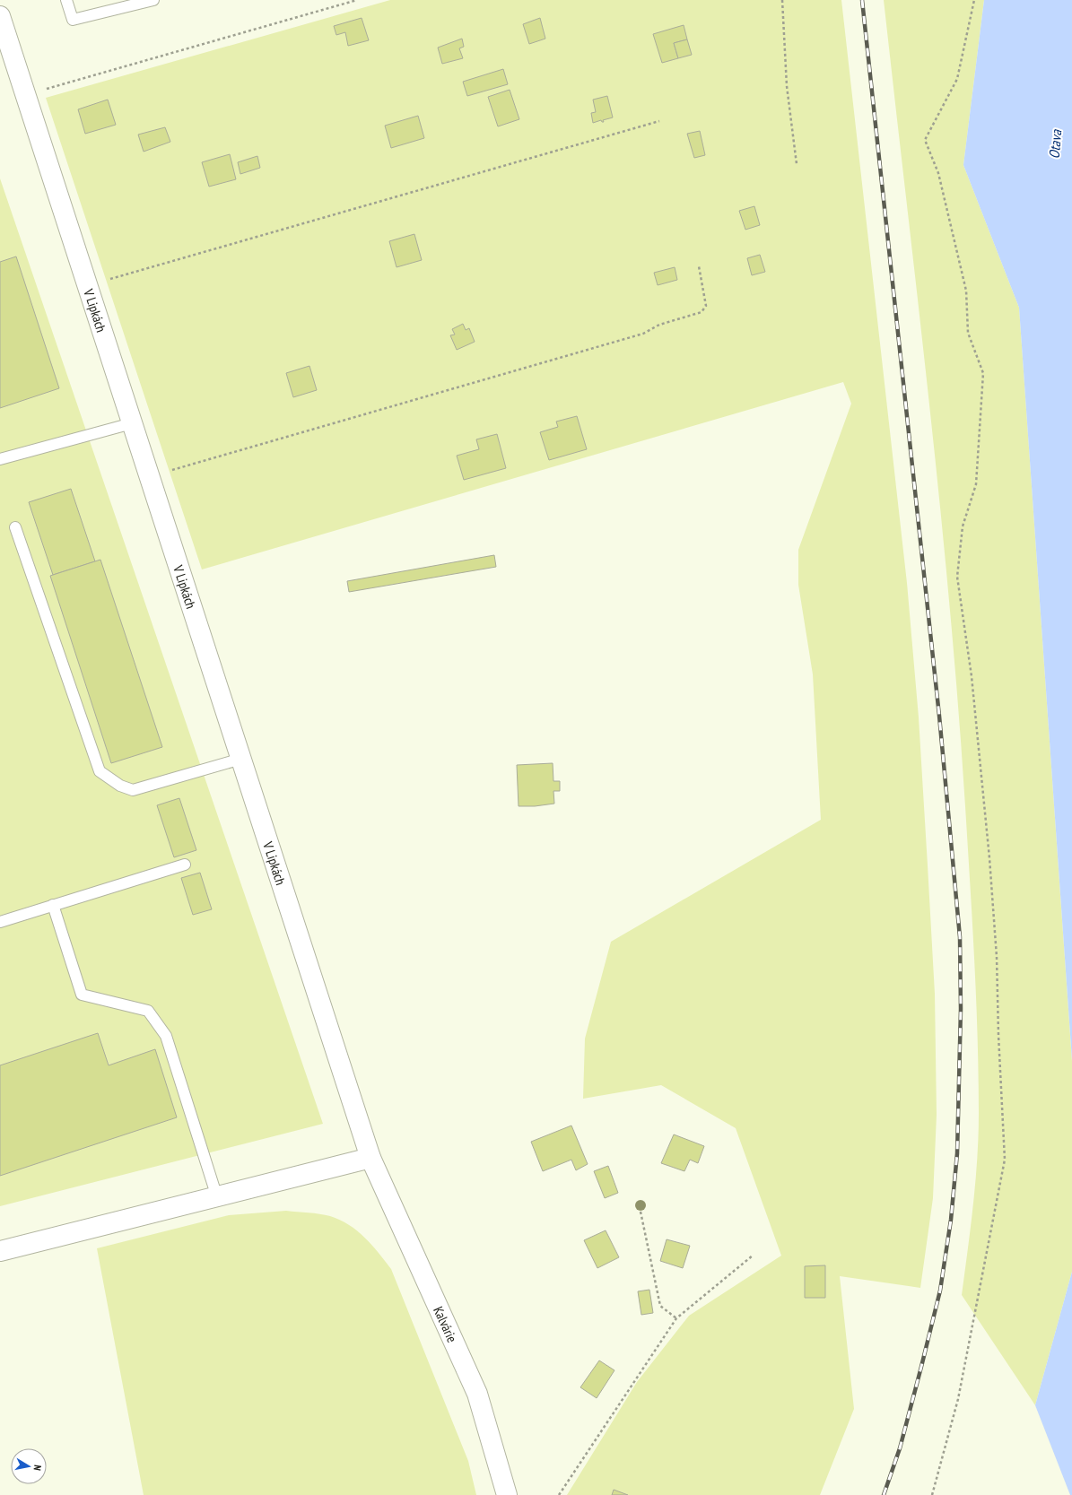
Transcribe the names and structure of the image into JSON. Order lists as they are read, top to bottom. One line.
{"streets":{"street":["V Lipkách","Kalvárie"]},"crossings":[["V Lipkách","Kalvárie"]],"water":["Otava"],"north":"right"}
